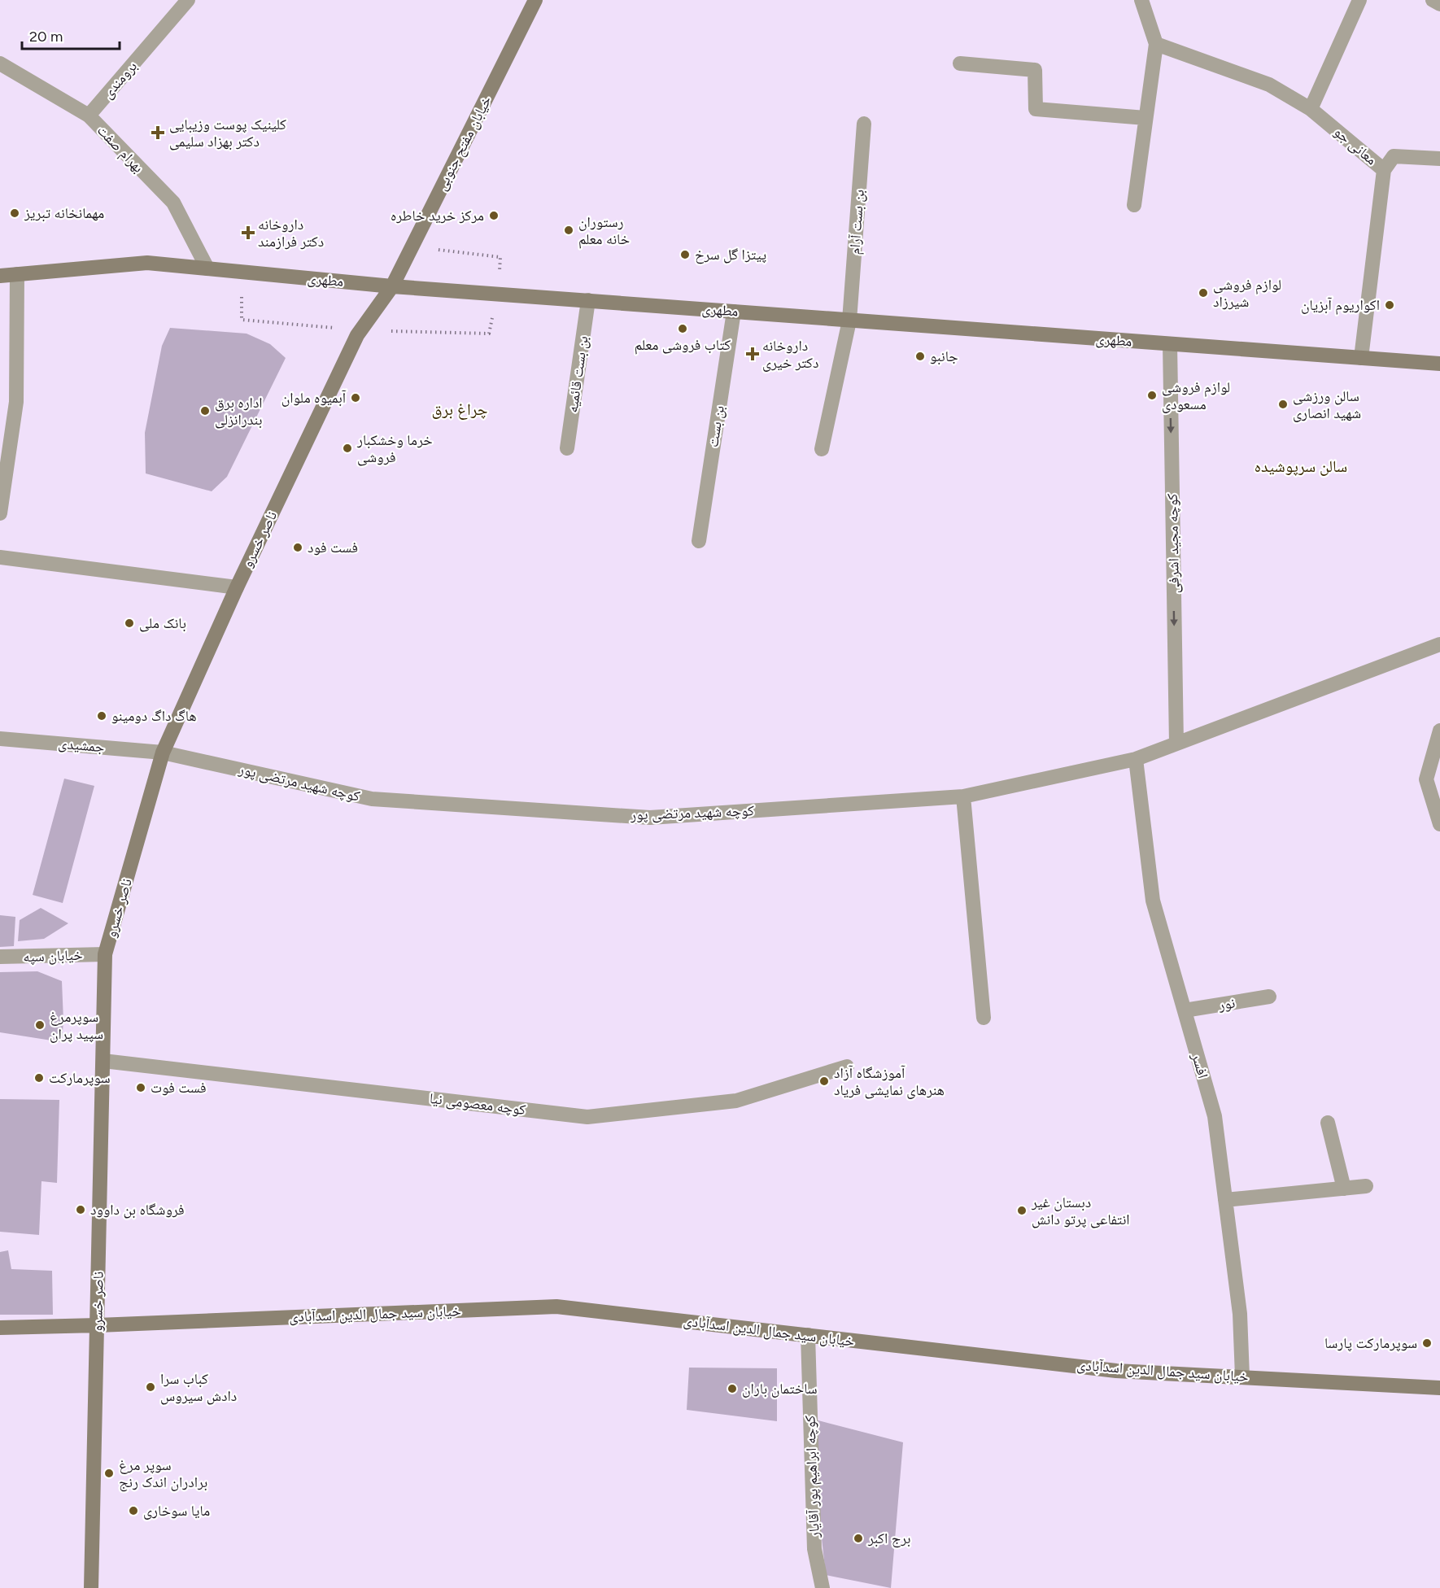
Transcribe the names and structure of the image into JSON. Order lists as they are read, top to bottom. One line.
{"streets":{"street":["برومندی","خیابان مفتح جنوبی","معانی جو","بهرام صفت","بن بست آرام","مطهری","بن بست قائمیه","بن بست","ناصر خسرو","کوچه مجید اشرفی","جمشیدی","کوچه شهید مرتضی پور","خیابان سپه","نور","افسر","کوچه معصومی نیا","خیابان سید جمال الدین اسدآبادی","کوچه ابراهیم پور آقایار"]},"crossings":[["برومندی","بهرام صفت"],["خیابان مفتح جنوبی","مطهری"],["خیابان مفتح جنوبی","ناصر خسرو"],["معانی جو","مطهری"],["بهرام صفت","مطهری"],["بن بست آرام","مطهری"],["مطهری","بن بست قائمیه"],["مطهری","بن بست"],["مطهری","ناصر خسرو"],["مطهری","کوچه مجید اشرفی"],["ناصر خسرو","جمشیدی"],["ناصر خسرو","کوچه شهید مرتضی پور"],["ناصر خسرو","خیابان سپه"],["ناصر خسرو","کوچه معصومی نیا"],["ناصر خسرو","خیابان سید جمال الدین اسدآبادی"],["کوچه مجید اشرفی","کوچه شهید مرتضی پور"],["جمشیدی","کوچه شهید مرتضی پور"],["کوچه شهید مرتضی پور","افسر"],["نور","افسر"],["افسر","خیابان سید جمال الدین اسدآبادی"],["خیابان سید جمال الدین اسدآبادی","کوچه ابراهیم پور آقایار"]],"one_way":["کوچه مجید اشرفی"],"districts":["چراغ برق","سالن سرپوشیده"],"places":{"health":["کلینیک پوست وزیبایی دکتر بهزاد سلیمی","داروخانه دکتر فرازمند","داروخانه دکتر خیری"],"other":["مهمانخانه تبریز","مرکز خرید خاطره","رستوران خانه معلم","پیتزا گل سرخ","لوازم فروشی شیرزاد","اکواریوم آبزیان","کتاب فروشی معلم","جانبو","لوازم فروشی مسعودی","آبمیوه ملوان","سالن ورزشی شهید انصاری","اداره برق بندرانزلی","خرما وخشکبار فروشی","فست فود","بانک ملی","هاگ داگ دومینو","سوپرمرغ سپید پران","سوپرمارکت","آموزشگاه آزاد هنرهای نمایشی فریاد","فست فوت","فروشگاه بن داوود","دبستان غیر انتفاعی پرتو دانش","سوپرمارکت پارسا","کباب سرا دادش سیروس","ساختمان باران","سوپر مرغ برادران اندک رنج","مایا سوخاری","برج اکبر"]},"scale_bar":"20 m"}
